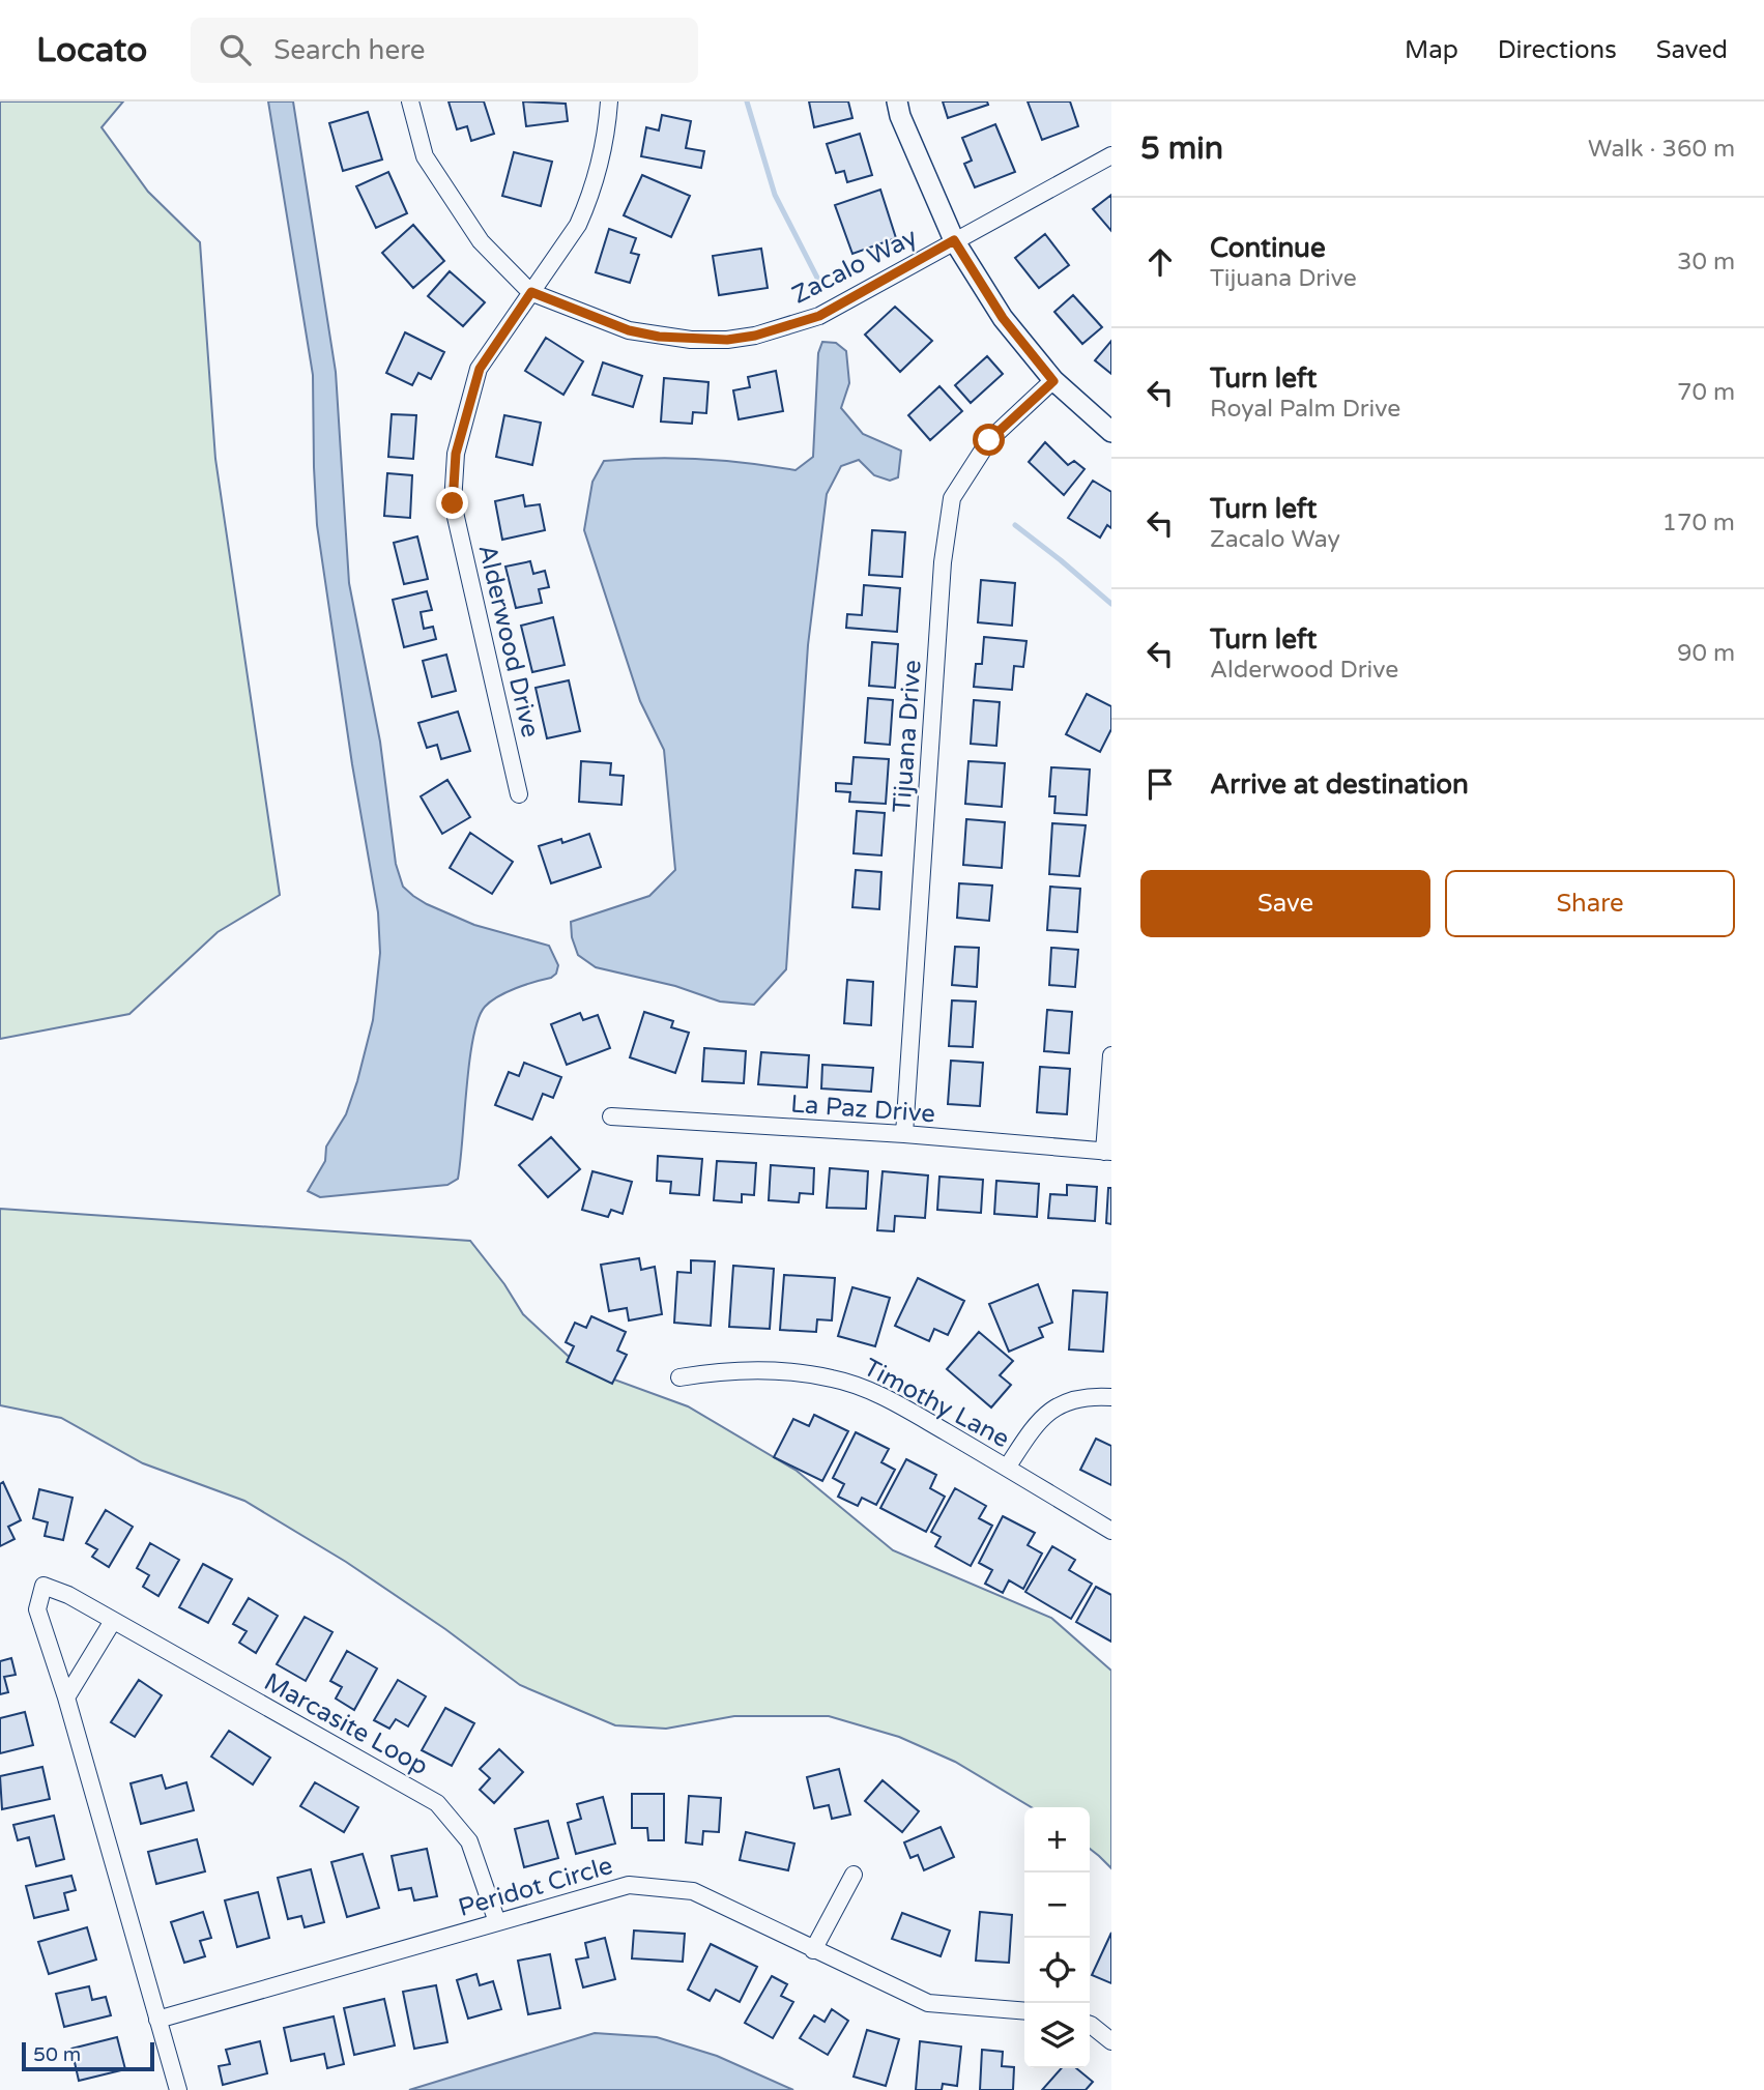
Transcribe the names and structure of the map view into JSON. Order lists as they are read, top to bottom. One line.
{"streets":{"street":["Zacalo Way","Alderwood Drive","Tijuana Drive","La Paz Drive","Timothy Lane","Marcasite Loop","Peridot Circle"]},"crossings":[["Zacalo Way","Alderwood Drive"],["Tijuana Drive","La Paz Drive"],["Marcasite Loop","Peridot Circle"]],"scale_bar":"50 m","page":{"header":"Locato","search":"Search here","nav":["Map","Directions","Saved"],"heading":["5 min","Walk · 360 m"],"list":[["Continue","Tijuana Drive","30 m"],["Turn left","Royal Palm Drive","70 m"],["Turn left","Zacalo Way","170 m"],["Turn left","Alderwood Drive","90 m"],"Arrive at destination"],"buttons":["Save","Share"],"map_buttons":["+","−"],"scale":"50 m"}}
